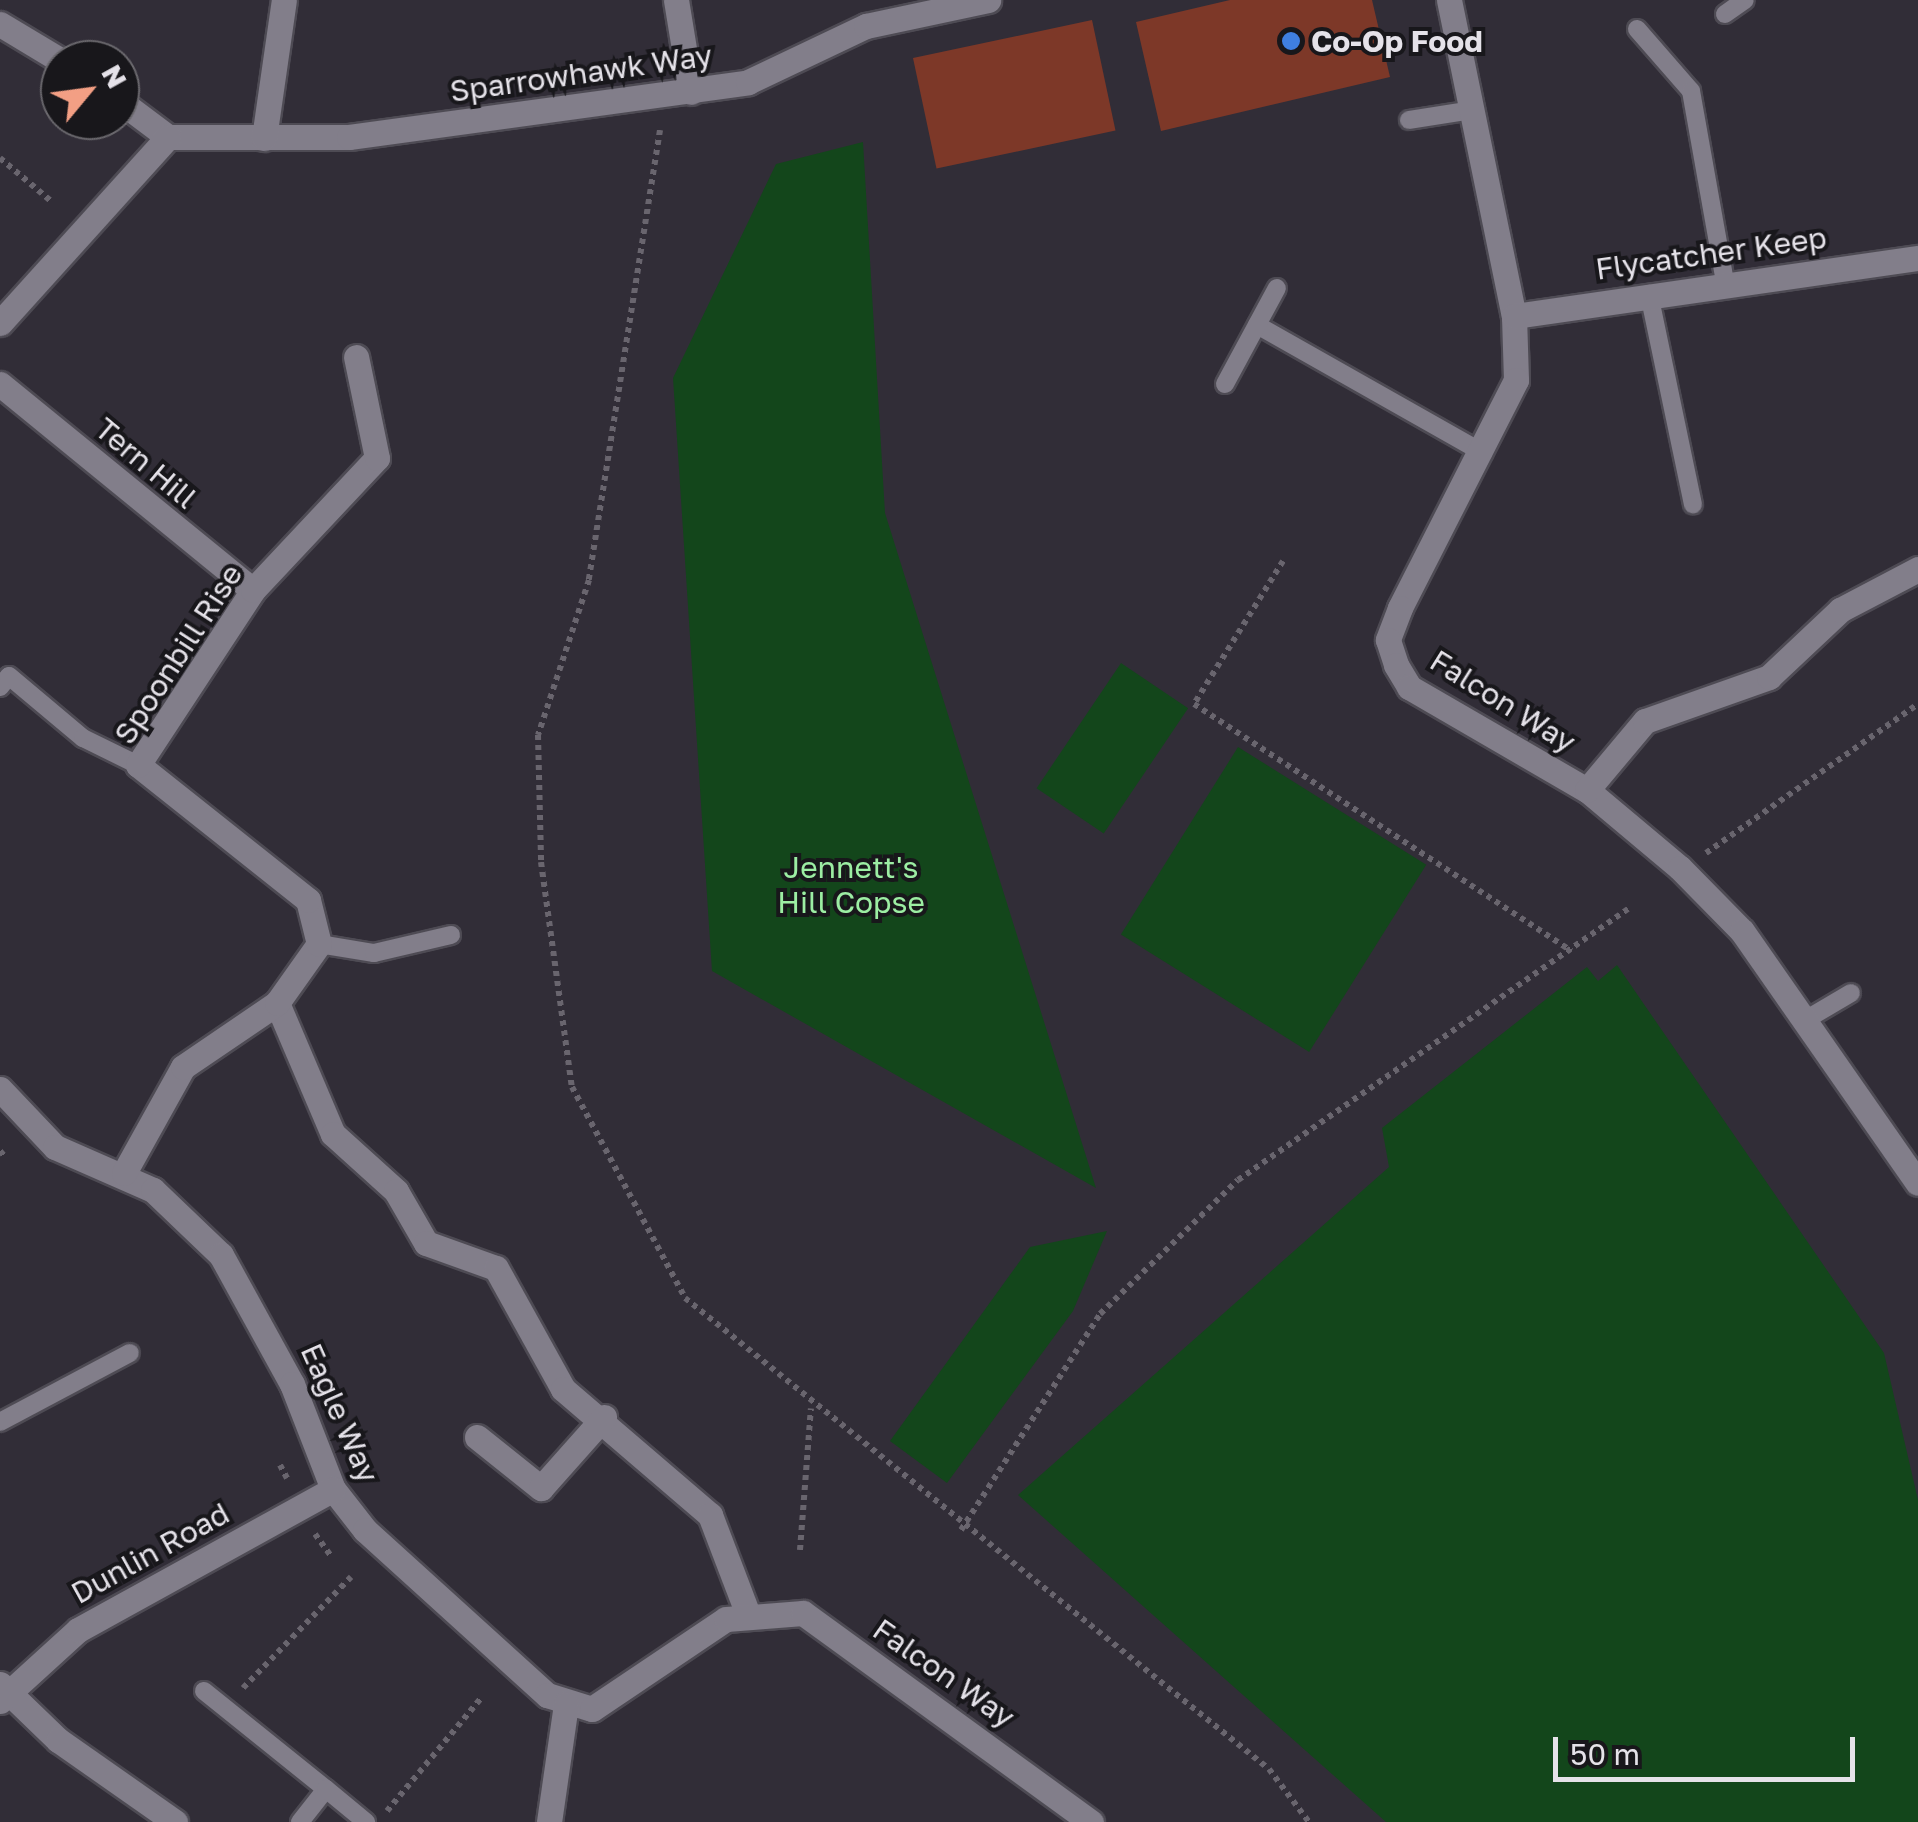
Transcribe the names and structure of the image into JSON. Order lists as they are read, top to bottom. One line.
{"streets":{"street":["Sparrowhawk Way","Flycatcher Keep","Tern Hill","Spoonbill Rise","Falcon Way","Eagle Way","Dunlin Road"]},"crossings":[["Flycatcher Keep","Falcon Way"],["Tern Hill","Spoonbill Rise"],["Eagle Way","Dunlin Road"]],"parks":["Jennett's Hill Copse"],"places":["Co-Op Food"],"scale_bar":"50 m","north":"top right"}
